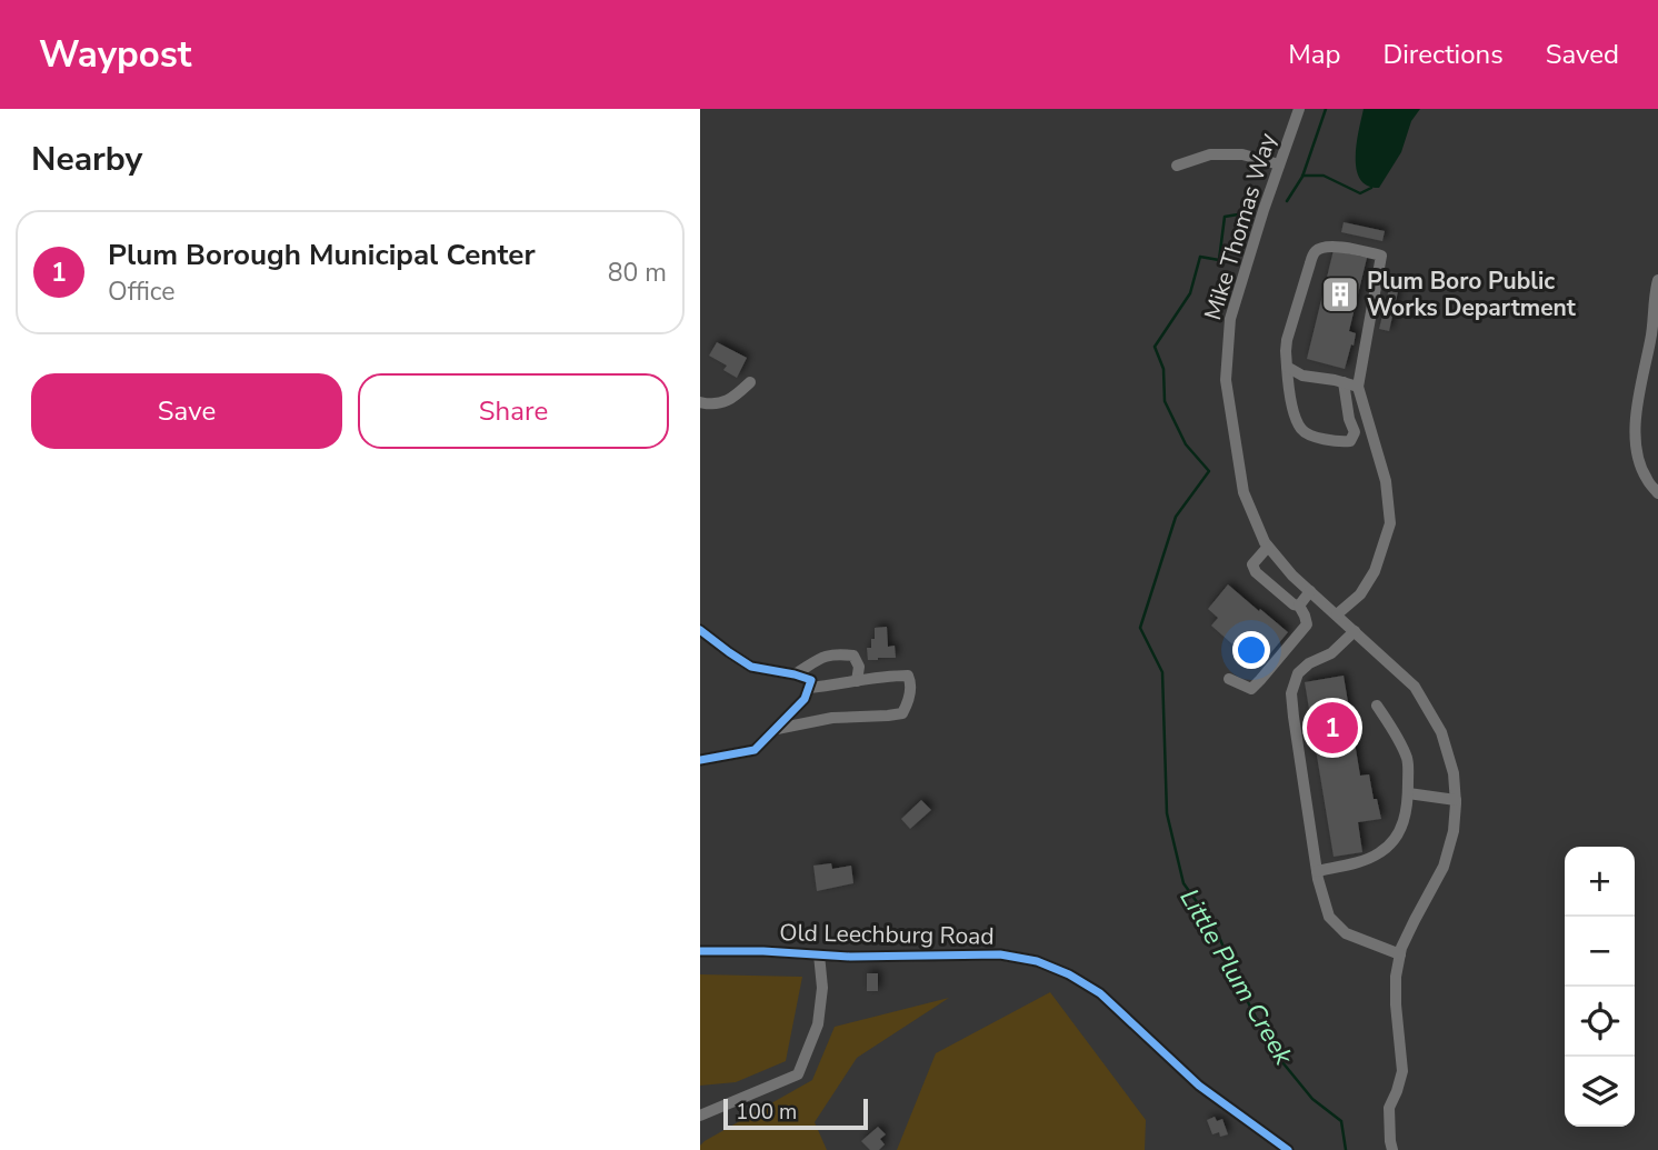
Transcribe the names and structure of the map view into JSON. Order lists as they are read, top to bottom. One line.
{"streets":{"street":["Mike Thomas Way","Old Leechburg Road"]},"water":["Little Plum Creek"],"places":{"building":["Plum Boro Public Works Department"]},"scale_bar":"100 m","page":{"header":"Waypost","nav":["Map","Directions","Saved"],"heading":"Nearby","list":[{"mark":"1","name":"Plum Borough Municipal Center","note":"Office","value":"80 m"}],"buttons":["Save","Share"],"pins":"1","map_buttons":["+","−"],"scale":"100 m"}}
